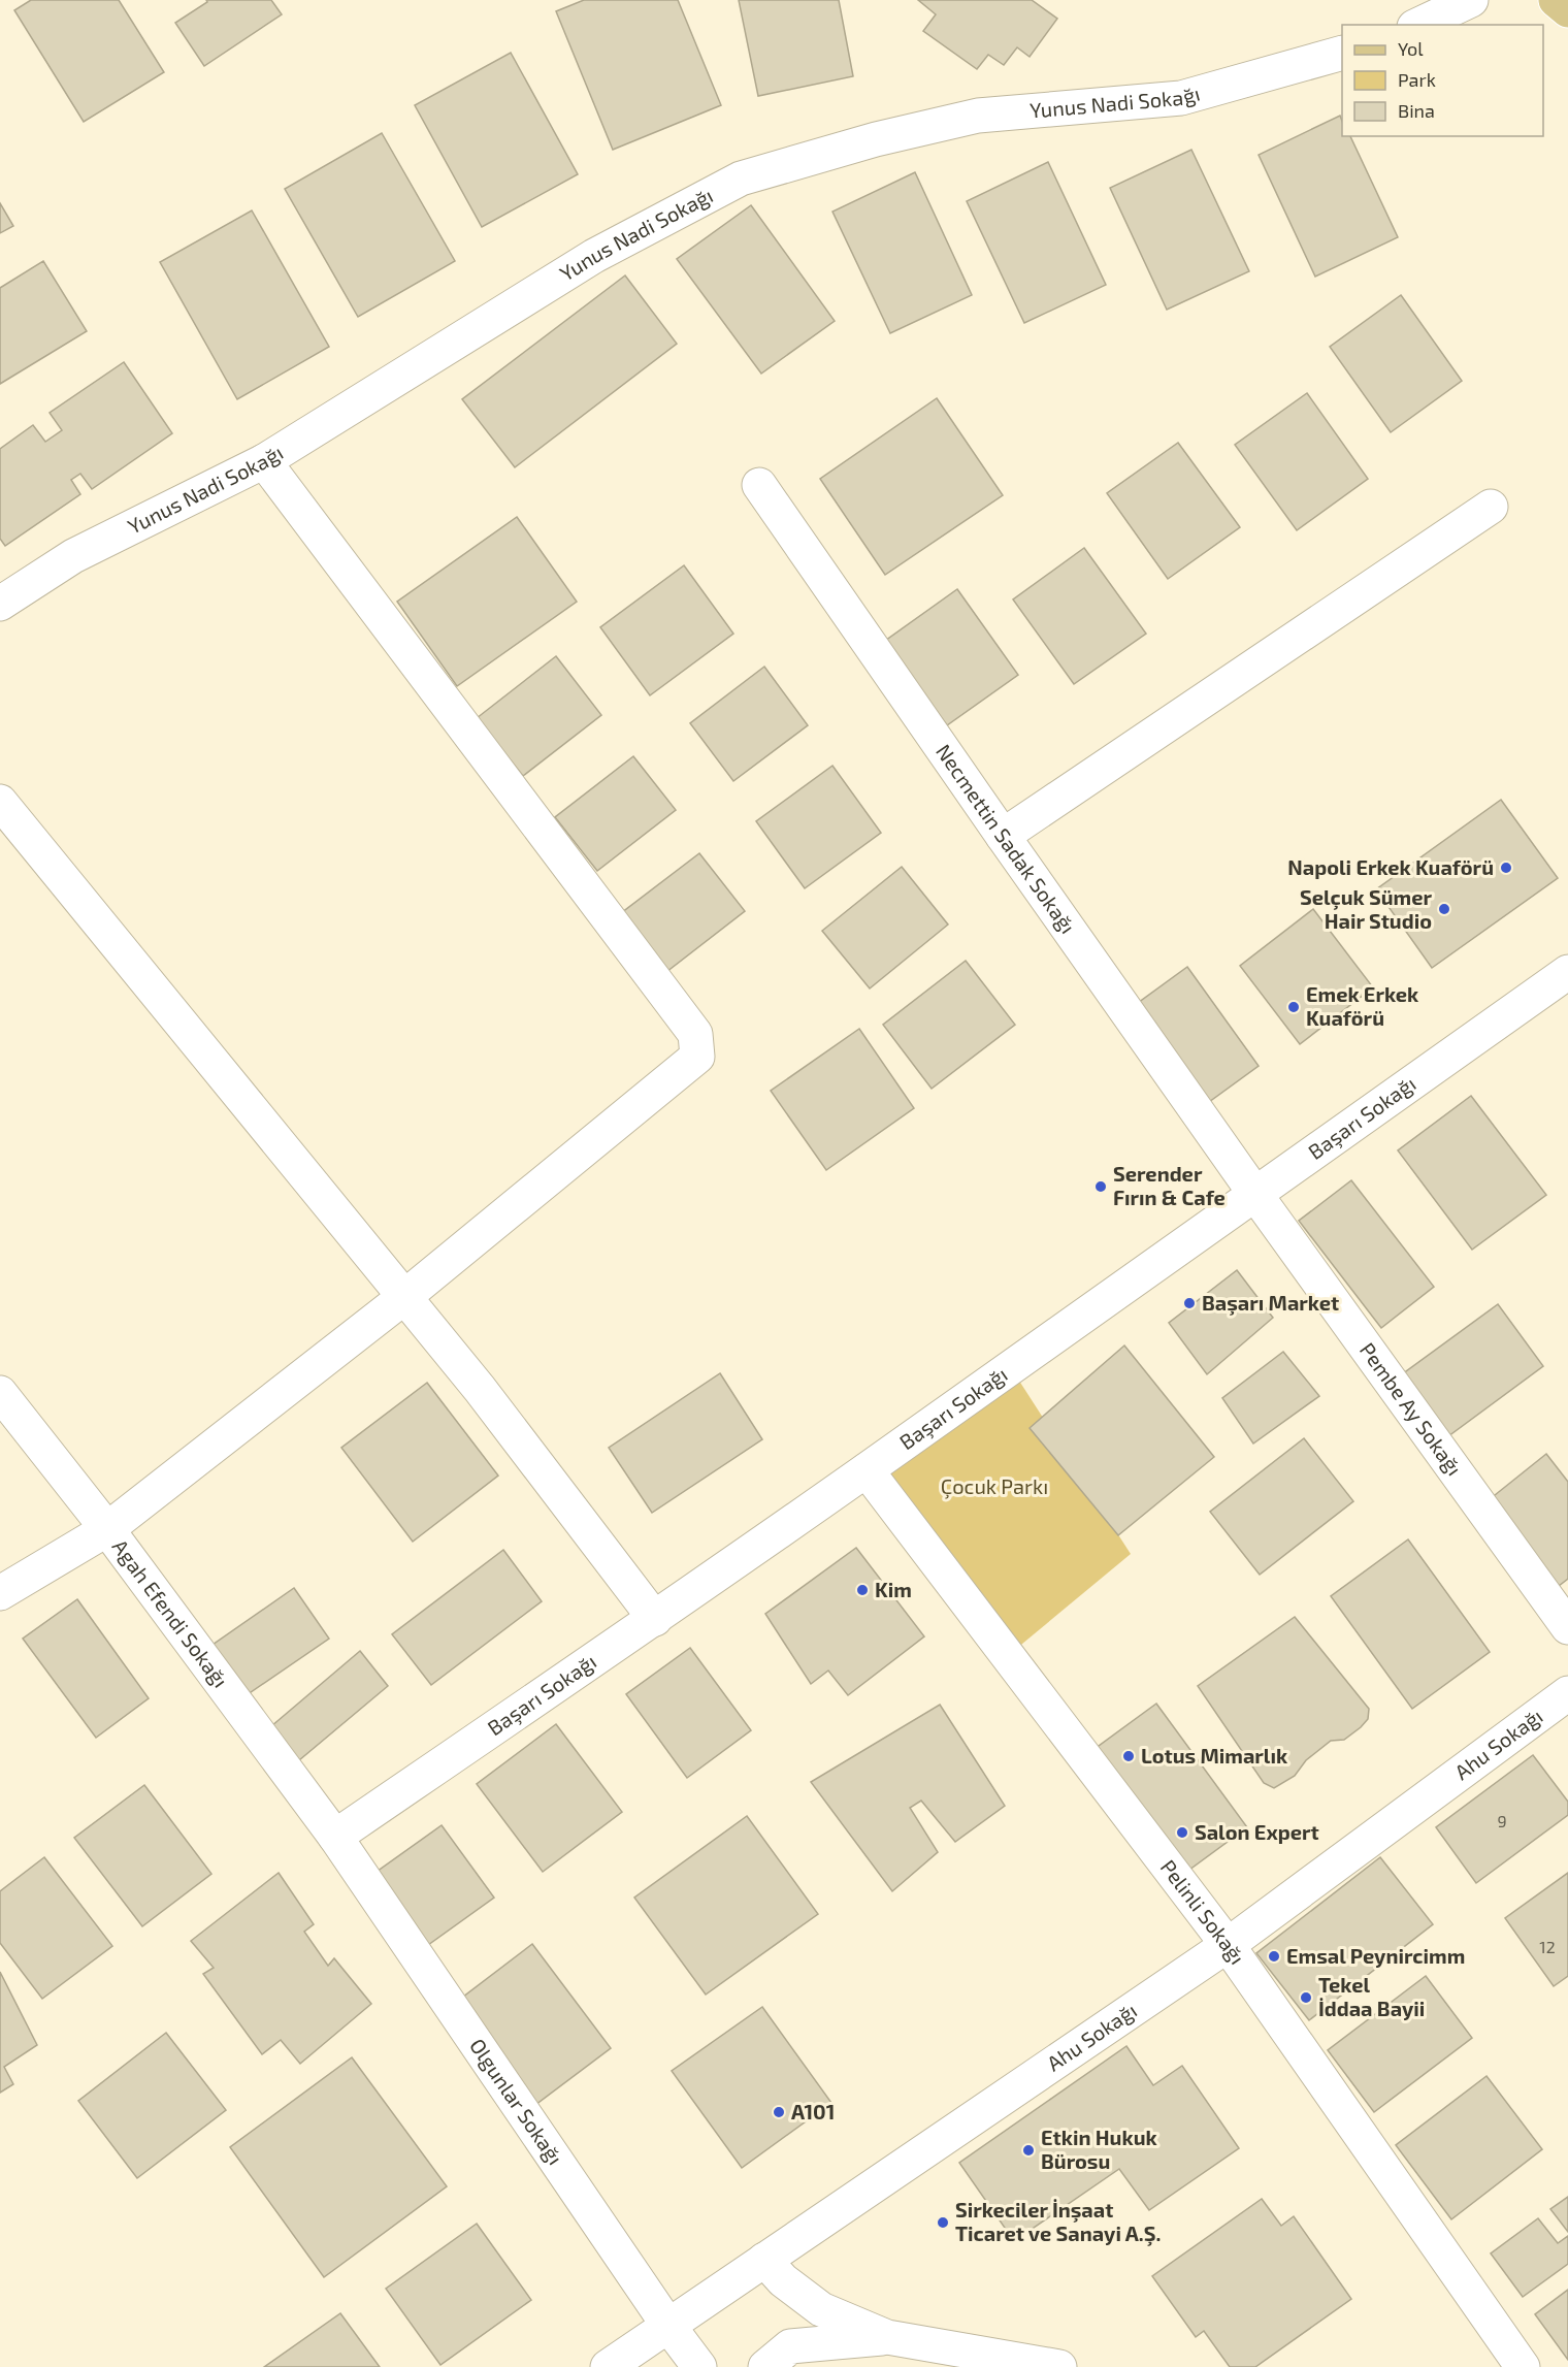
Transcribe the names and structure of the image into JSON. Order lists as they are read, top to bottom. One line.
{"streets":{"street":["Yunus Nadi Sokağı","Necmettin Sadak Sokağı","Başarı Sokağı","Pembe Ay Sokağı","Agah Efendi Sokağı","Ahu Sokağı","Pelinli Sokağı","Olgunlar Sokağı"]},"crossings":[["Necmettin Sadak Sokağı","Başarı Sokağı"],["Necmettin Sadak Sokağı","Pembe Ay Sokağı"],["Başarı Sokağı","Pembe Ay Sokağı"],["Başarı Sokağı","Agah Efendi Sokağı"],["Başarı Sokağı","Pelinli Sokağı"],["Başarı Sokağı","Olgunlar Sokağı"],["Agah Efendi Sokağı","Olgunlar Sokağı"],["Ahu Sokağı","Pelinli Sokağı"],["Ahu Sokağı","Olgunlar Sokağı"]],"parks":["Çocuk Parkı"],"places":["Napoli Erkek Kuaförü","Selçuk Sümer Hair Studio","Emek Erkek Kuaförü","Serender Fırın & Cafe","Başarı Market","Kim","Lotus Mimarlık","Salon Expert","Emsal Peynircimm","Tekel İddaa Bayii","A101","Etkin Hukuk Bürosu","Sirkeciler İnşaat Ticaret ve Sanayi A.Ş."],"house_numbers":["9","12"],"legend":["Yol","Park","Bina"]}
